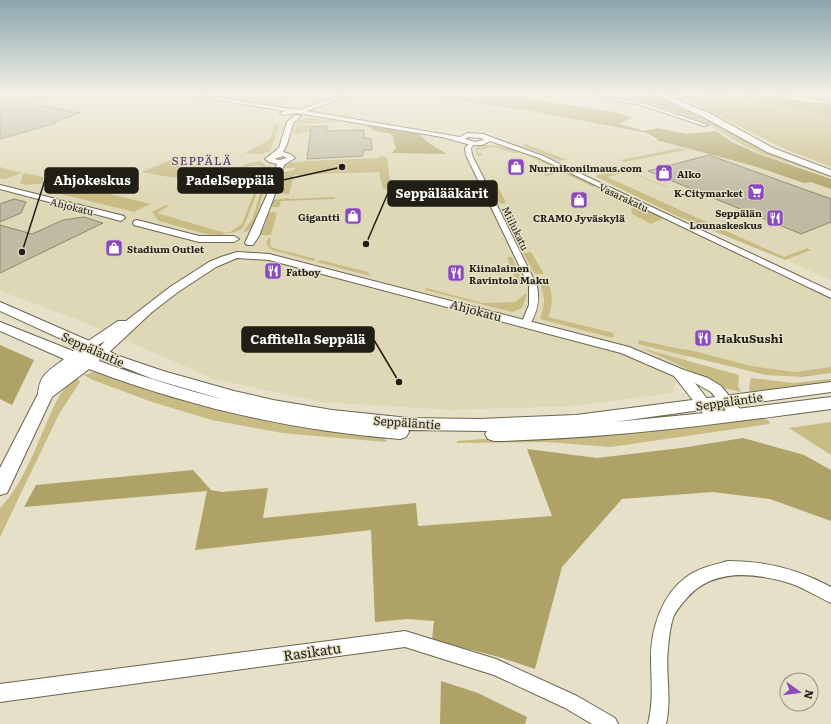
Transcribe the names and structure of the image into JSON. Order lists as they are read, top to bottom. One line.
{"streets":{"main road":["Seppäläntie"],"street":["Vasarakatu","Ahjokatu","Miilukatu","Rasikatu"]},"crossings":[["Ahjokatu","Miilukatu"],["Ahjokatu","Seppäläntie"]],"districts":["SEPPÄLÄ"],"places":{"other":["PadelSeppälä","Seppälääkärit","Ahjokeskus","Caffitella Seppälä"],"shop":["Nurmikonilmaus.com","Alko","CRAMO Jyväskylä","Gigantti","Stadium Outlet"],"supermarket":["K-Citymarket"],"restaurant":["Seppälän Lounaskeskus","Fatboy","Kiinalainen Ravintola Maku","HakuSushi"]},"north":"right"}
